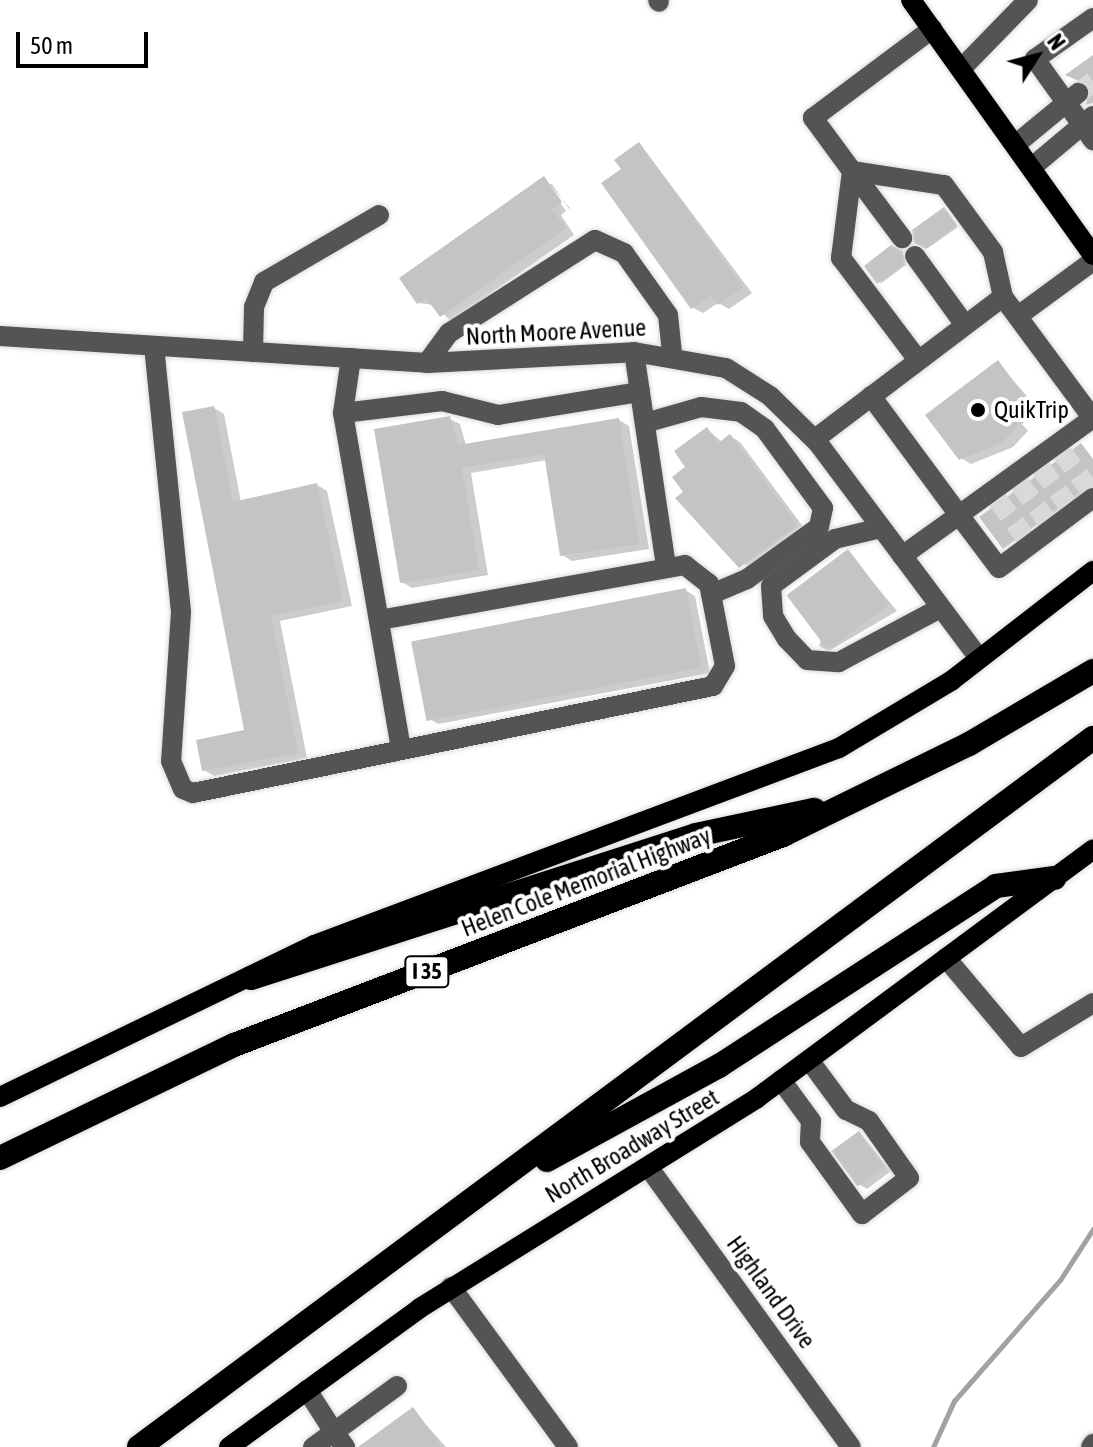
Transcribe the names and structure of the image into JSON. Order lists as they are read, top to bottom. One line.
{"streets":{"highway":["Helen Cole Memorial Highway","I 35"],"main road":["North Broadway Street"],"street":["North Moore Avenue","Highland Drive"]},"crossings":[["North Broadway Street","Highland Drive"]],"places":["QuikTrip"],"scale_bar":"50 m","north":"top right"}
